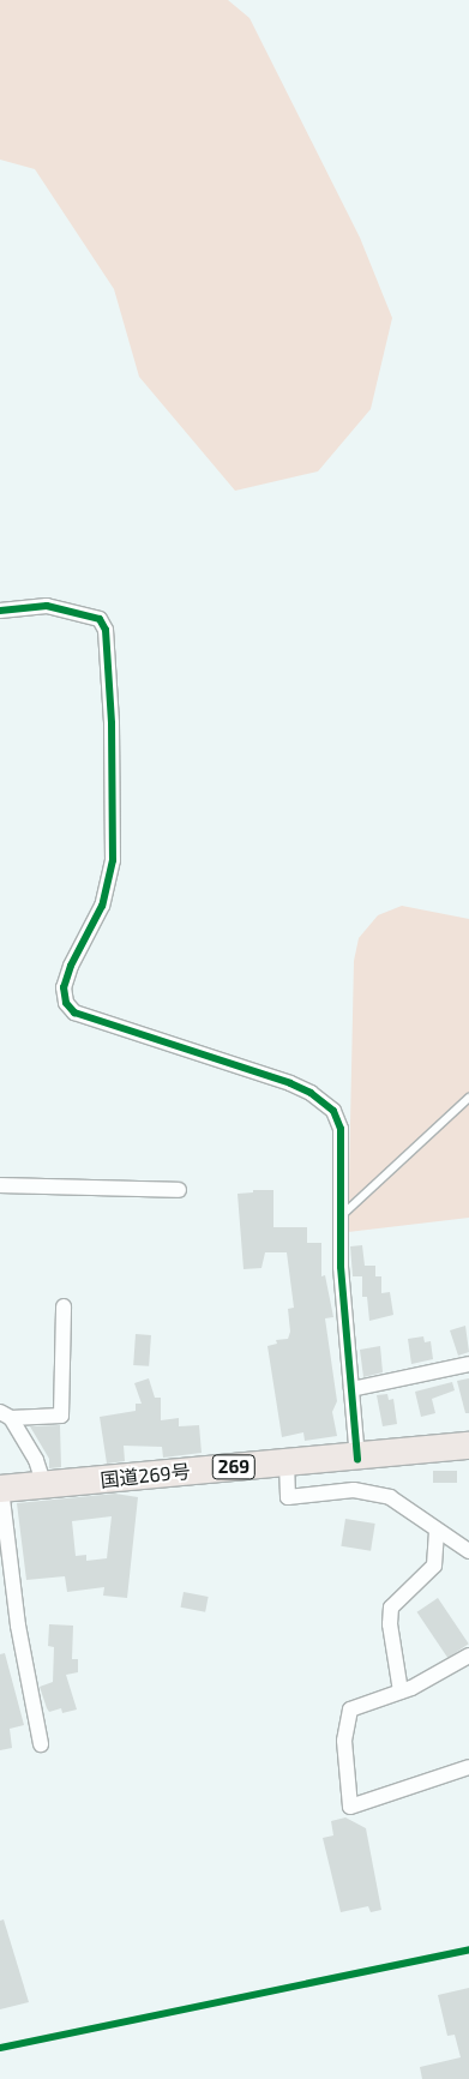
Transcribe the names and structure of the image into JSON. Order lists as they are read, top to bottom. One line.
{"streets":{"highway":["269","国道269号"]}}
